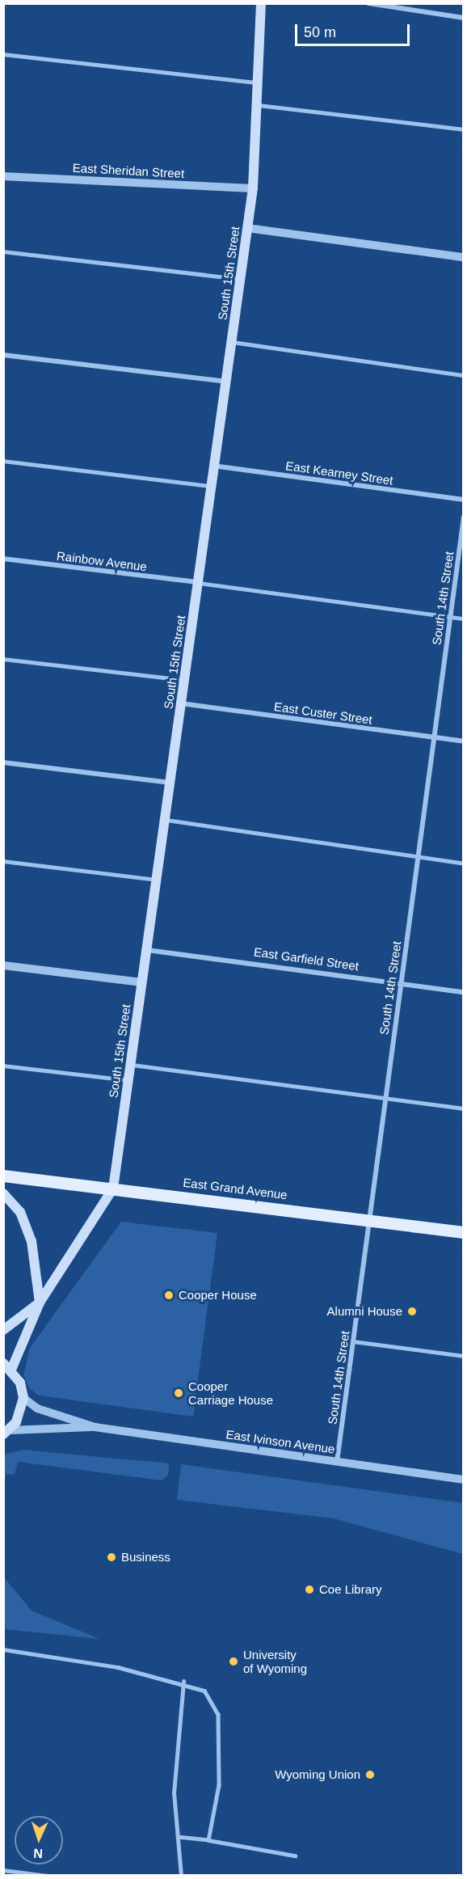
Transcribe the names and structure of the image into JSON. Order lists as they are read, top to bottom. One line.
{"streets":{"main road":["South 15th Street","East Grand Avenue"],"street":["East Sheridan Street","East Kearney Street","Rainbow Avenue","South 14th Street","East Custer Street","East Garfield Street","East Ivinson Avenue"]},"crossings":[["East Sheridan Street","South 15th Street"],["South 15th Street","East Kearney Street"],["South 15th Street","Rainbow Avenue"],["South 15th Street","East Custer Street"],["South 15th Street","East Garfield Street"],["South 15th Street","East Grand Avenue"],["South 15th Street","East Ivinson Avenue"],["South 14th Street","East Custer Street"],["South 14th Street","East Garfield Street"],["South 14th Street","East Grand Avenue"],["South 14th Street","East Ivinson Avenue"]],"places":["Cooper House","Alumni House","Cooper Carriage House","Business","Coe Library","University of Wyoming","Wyoming Union"],"scale_bar":"50 m","north":"bottom"}
